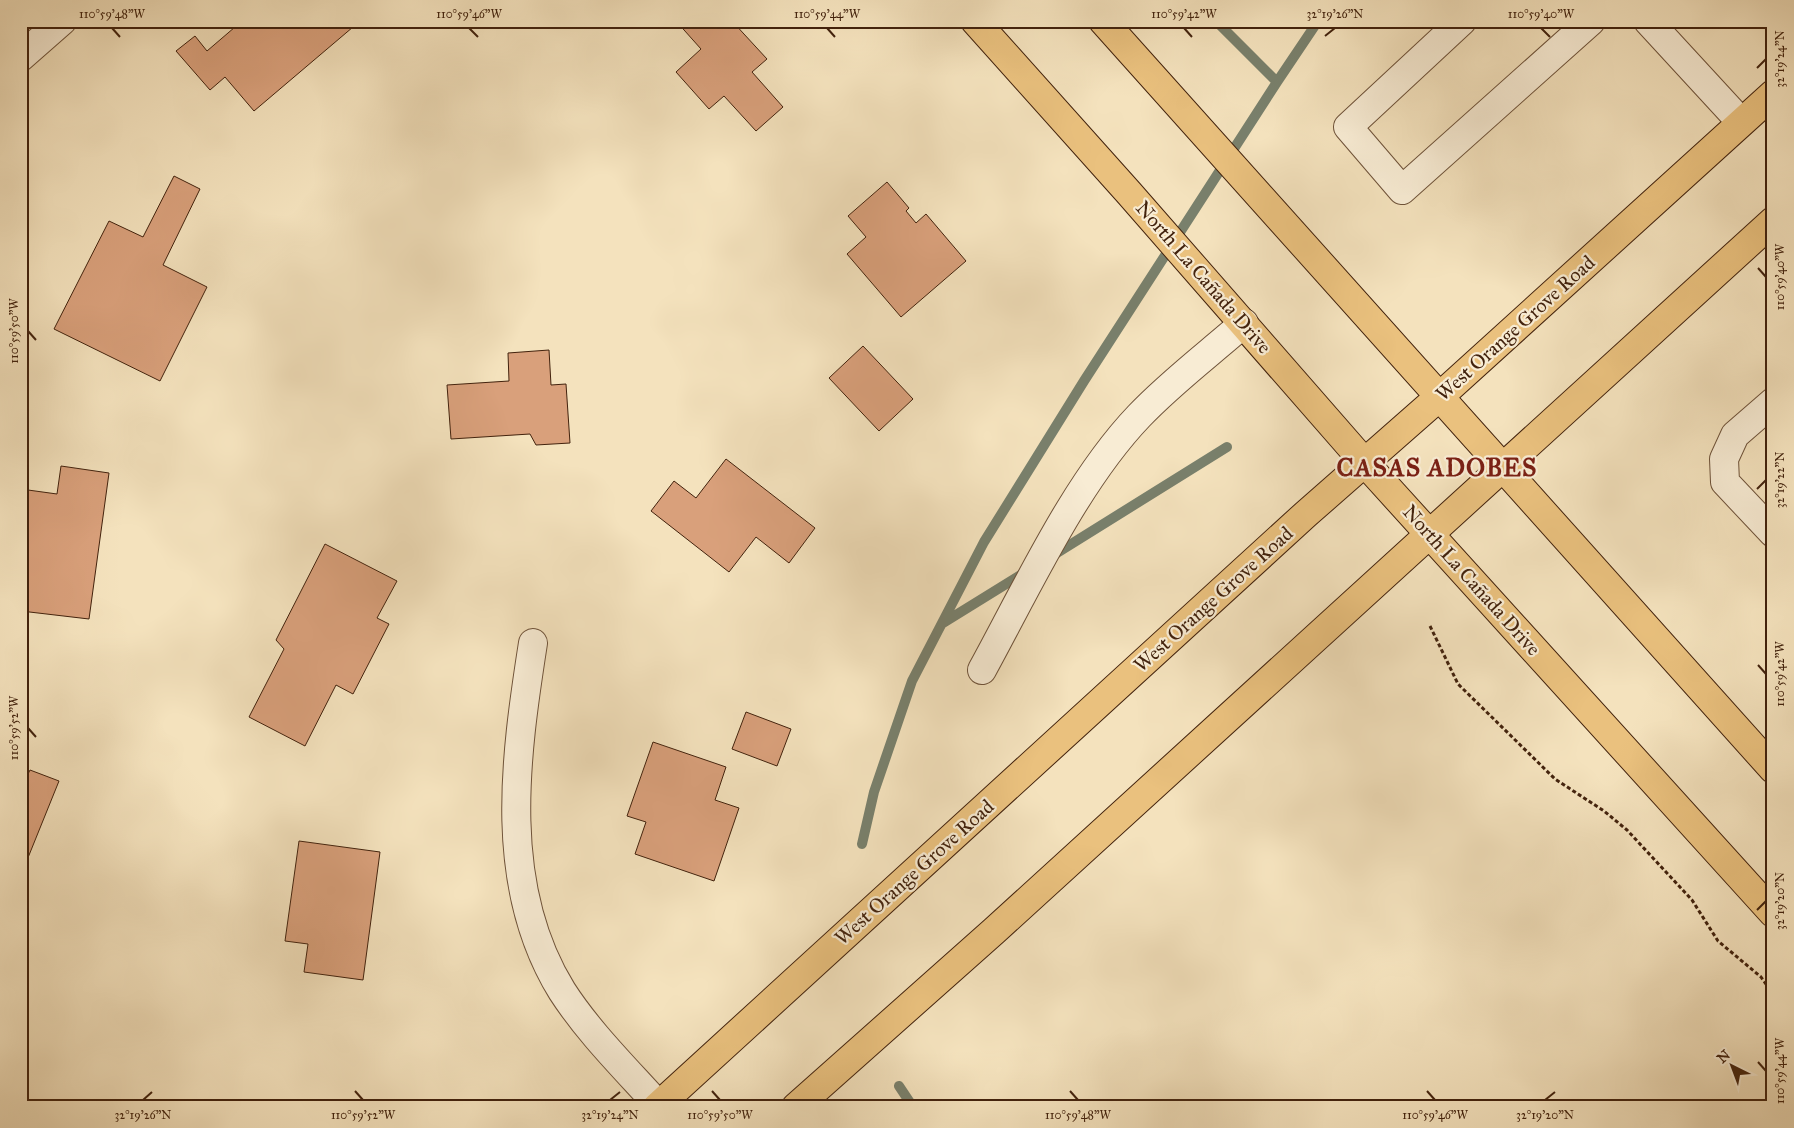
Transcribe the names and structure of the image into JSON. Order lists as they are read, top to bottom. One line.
{"streets":{"main road":["North La Cañada Drive","West Orange Grove Road"]},"crossings":[["North La Cañada Drive","West Orange Grove Road"]],"districts":["CASAS ADOBES"],"north":"top left","coordinates":["110°59'48\"W","110°59'46\"W","110°59'44\"W","110°59'42\"W","32°19'26\"N","110°59'40\"W","32°19'24\"N","110°59'50\"W","32°19'22\"N","110°59'52\"W","32°19'20\"N"]}
